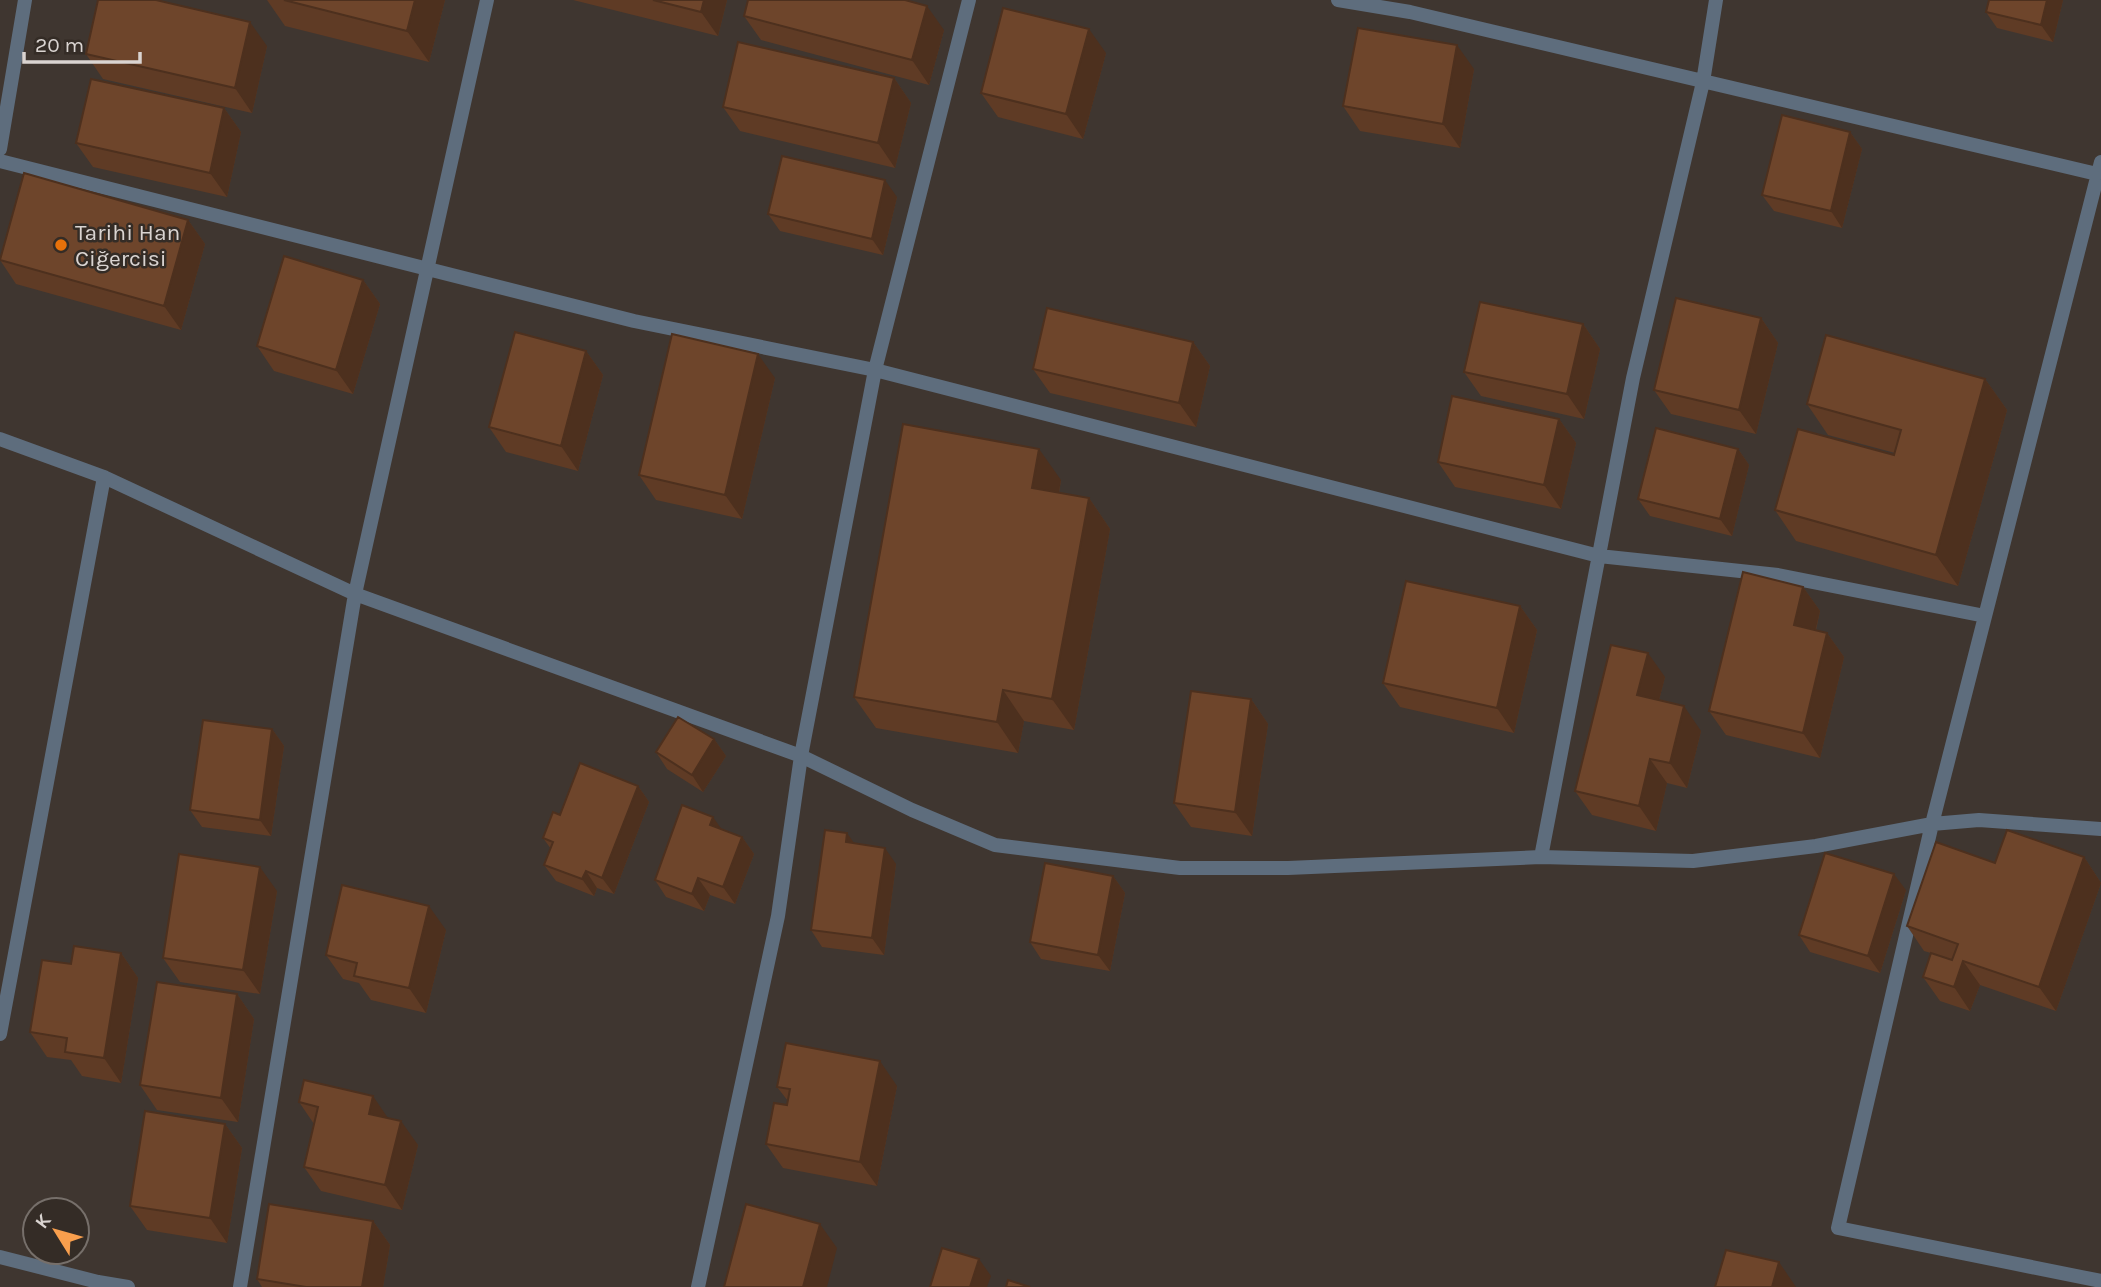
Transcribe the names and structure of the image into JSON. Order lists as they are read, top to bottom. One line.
{"places":["Tarihi Han Ciğercisi"],"scale_bar":"20 m","north":"top left"}
